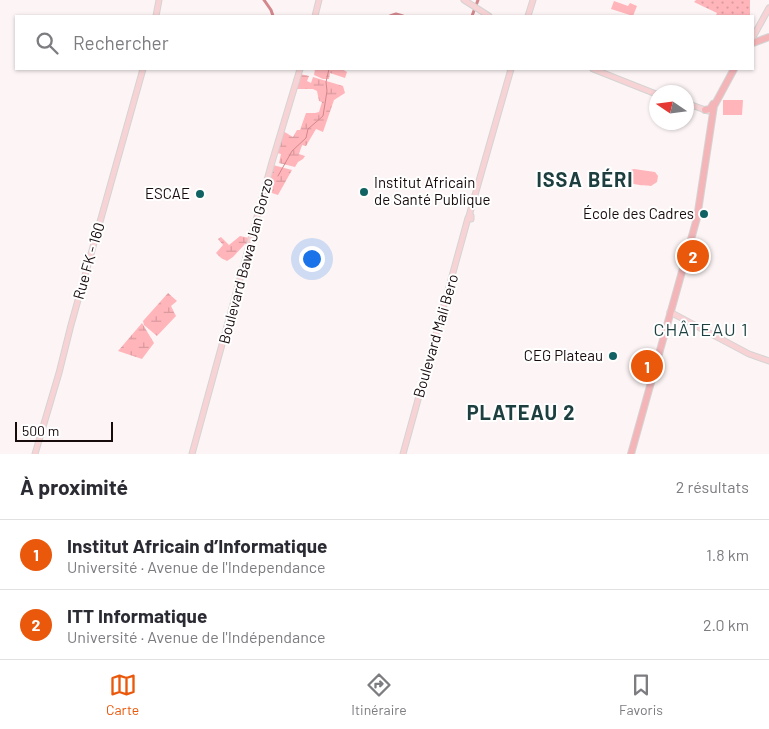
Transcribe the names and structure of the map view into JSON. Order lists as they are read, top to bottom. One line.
{"streets":{"main road":["Rue FK - 160","Boulevard Bawa Jan Gorzo","Boulevard Mali Bero"]},"districts":["ISSA BÉRI","CHÂTEAU 1","PLATEAU 2"],"places":["Institut Africain de Santé Publique","ESCAE","École des Cadres","CEG Plateau"],"scale_bar":"500 m","north":"left","page":{"search":"Rechercher","pins":["2","1"],"scale":"500 m","heading":["À proximité","2 résultats"],"list":[{"mark":"1","name":"Institut Africain d’Informatique","note":"Université · Avenue de l'Independance","value":"1.8 km"},{"mark":"2","name":"ITT Informatique","note":"Université · Avenue de l'Indépendance","value":"2.0 km"}],"nav":["Carte","Itinéraire","Favoris"]}}
